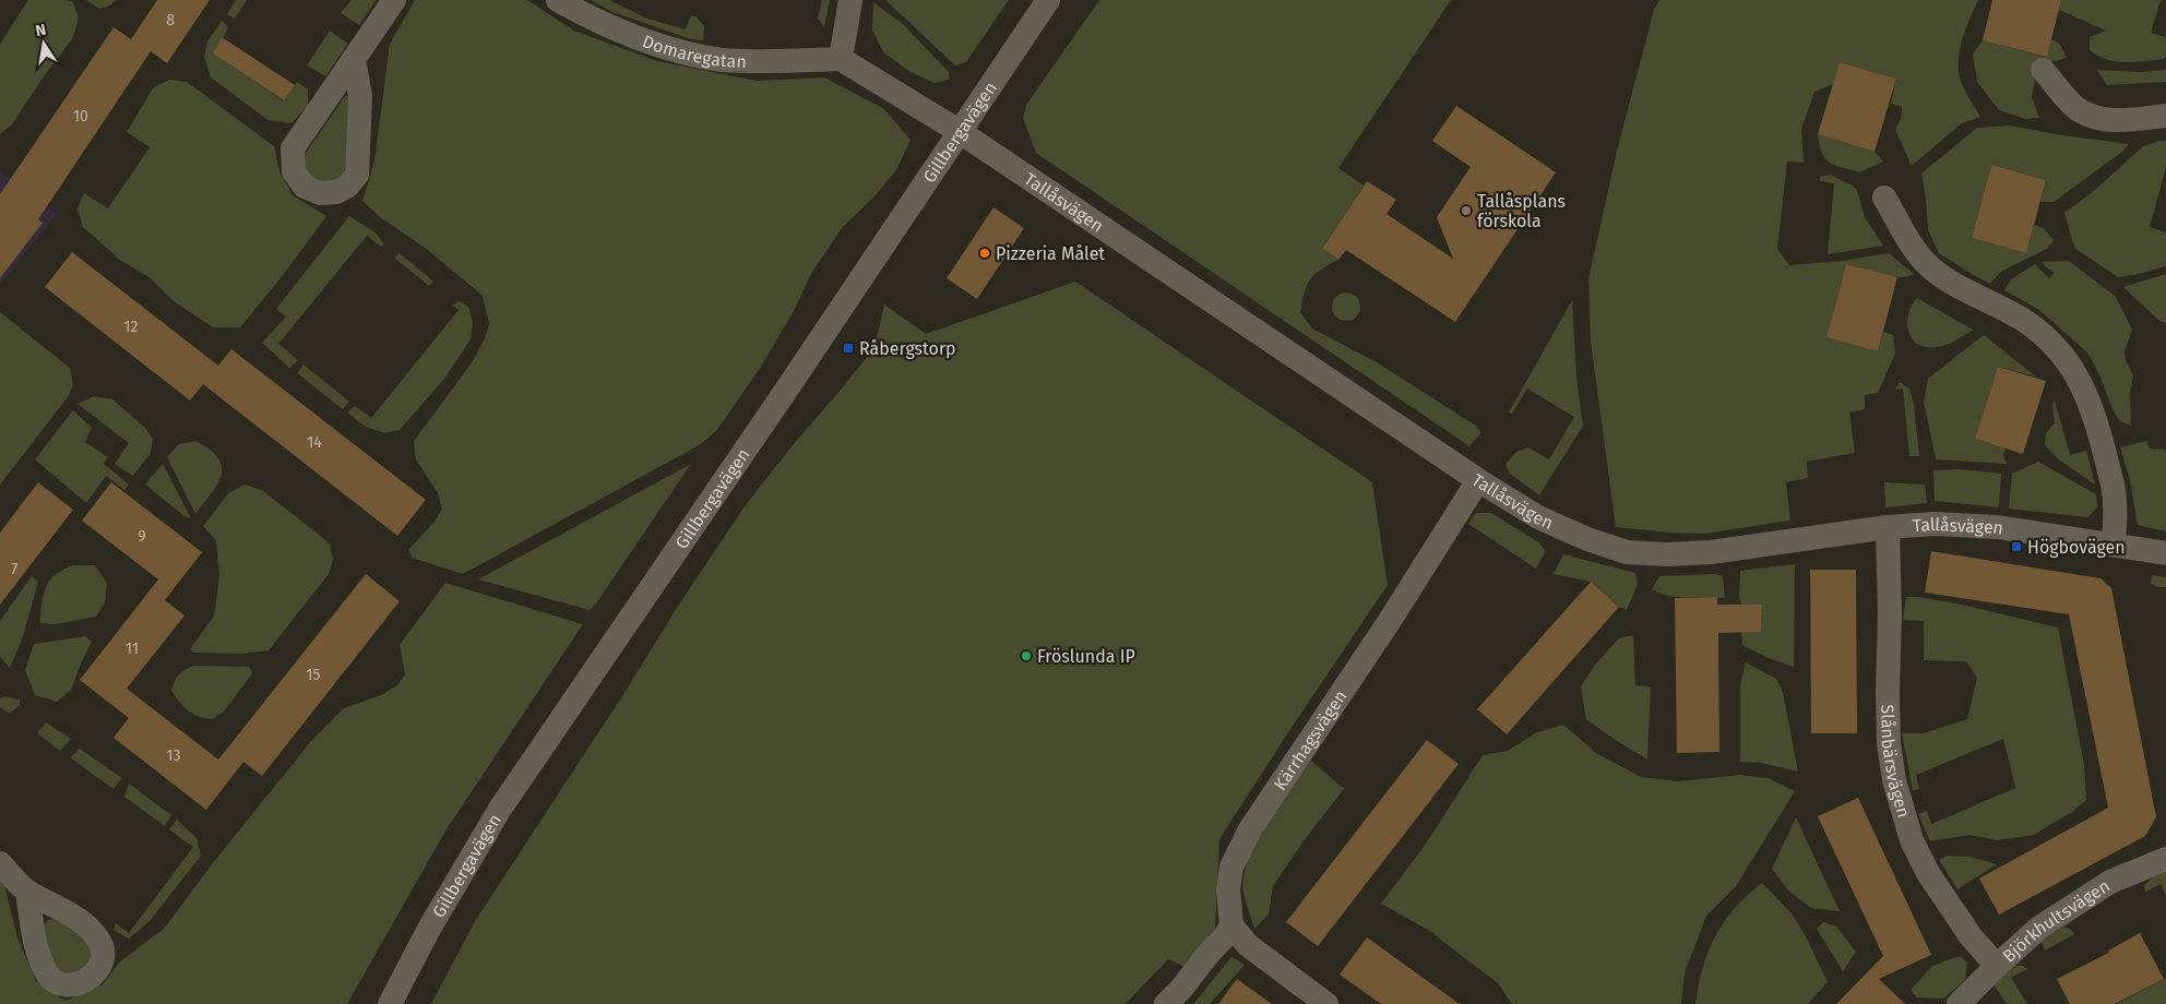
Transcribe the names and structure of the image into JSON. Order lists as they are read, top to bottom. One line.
{"streets":{"street":["Domaregatan","Gillbergavägen","Tallåsvägen","Kärrhagsvägen","Slånbärsvägen","Björkhultsvägen"]},"crossings":[["Domaregatan","Tallåsvägen"],["Gillbergavägen","Tallåsvägen"],["Tallåsvägen","Kärrhagsvägen"],["Tallåsvägen","Slånbärsvägen"],["Slånbärsvägen","Björkhultsvägen"]],"places":{"other":["Tallåsplans förskola","Pizzeria Målet","Fröslunda IP"],"transit":["Råbergstorp","Högbovägen"]},"house_numbers":["8","10","12","14","9","7","11","15","13"],"north":"top"}
